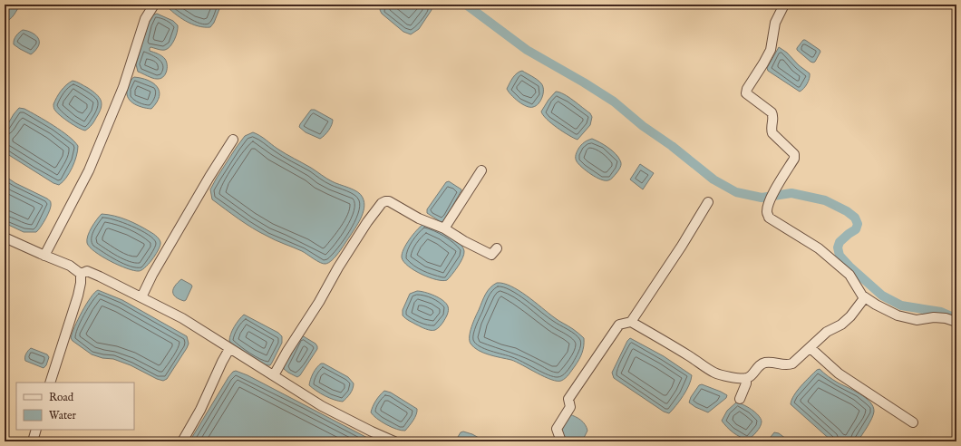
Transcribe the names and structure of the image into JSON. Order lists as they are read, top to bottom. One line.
{"legend":["Road","Water"]}
